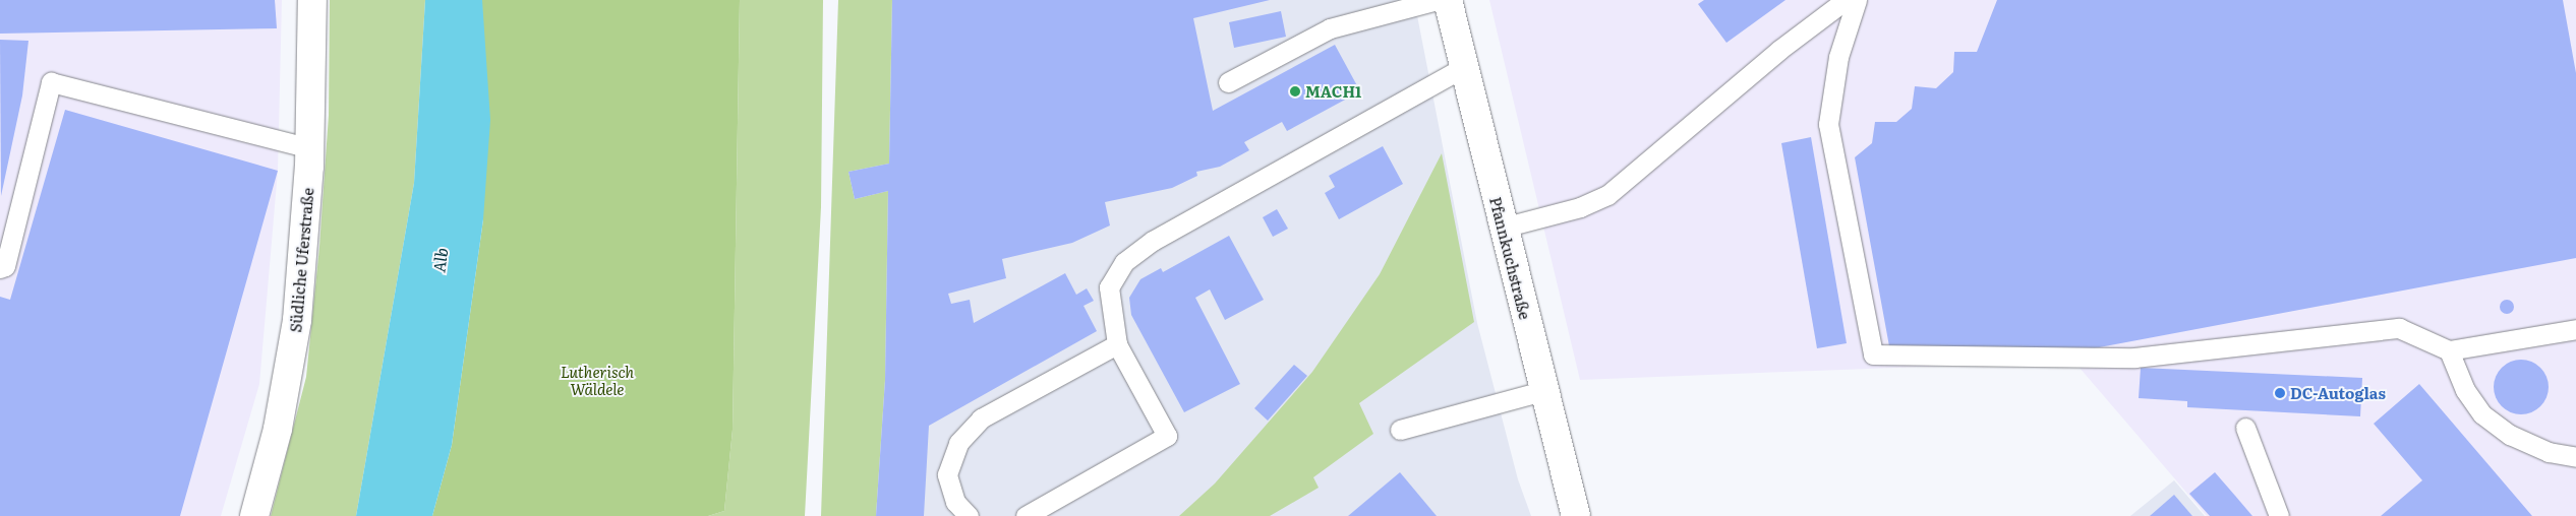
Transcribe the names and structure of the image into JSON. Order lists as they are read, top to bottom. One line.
{"streets":{"street":["Pfannkuchstraße","Südliche Uferstraße"]},"water":["Alb"],"parks":["Lutherisch Wäldele"],"places":["MACH1","DC-Autoglas"]}
